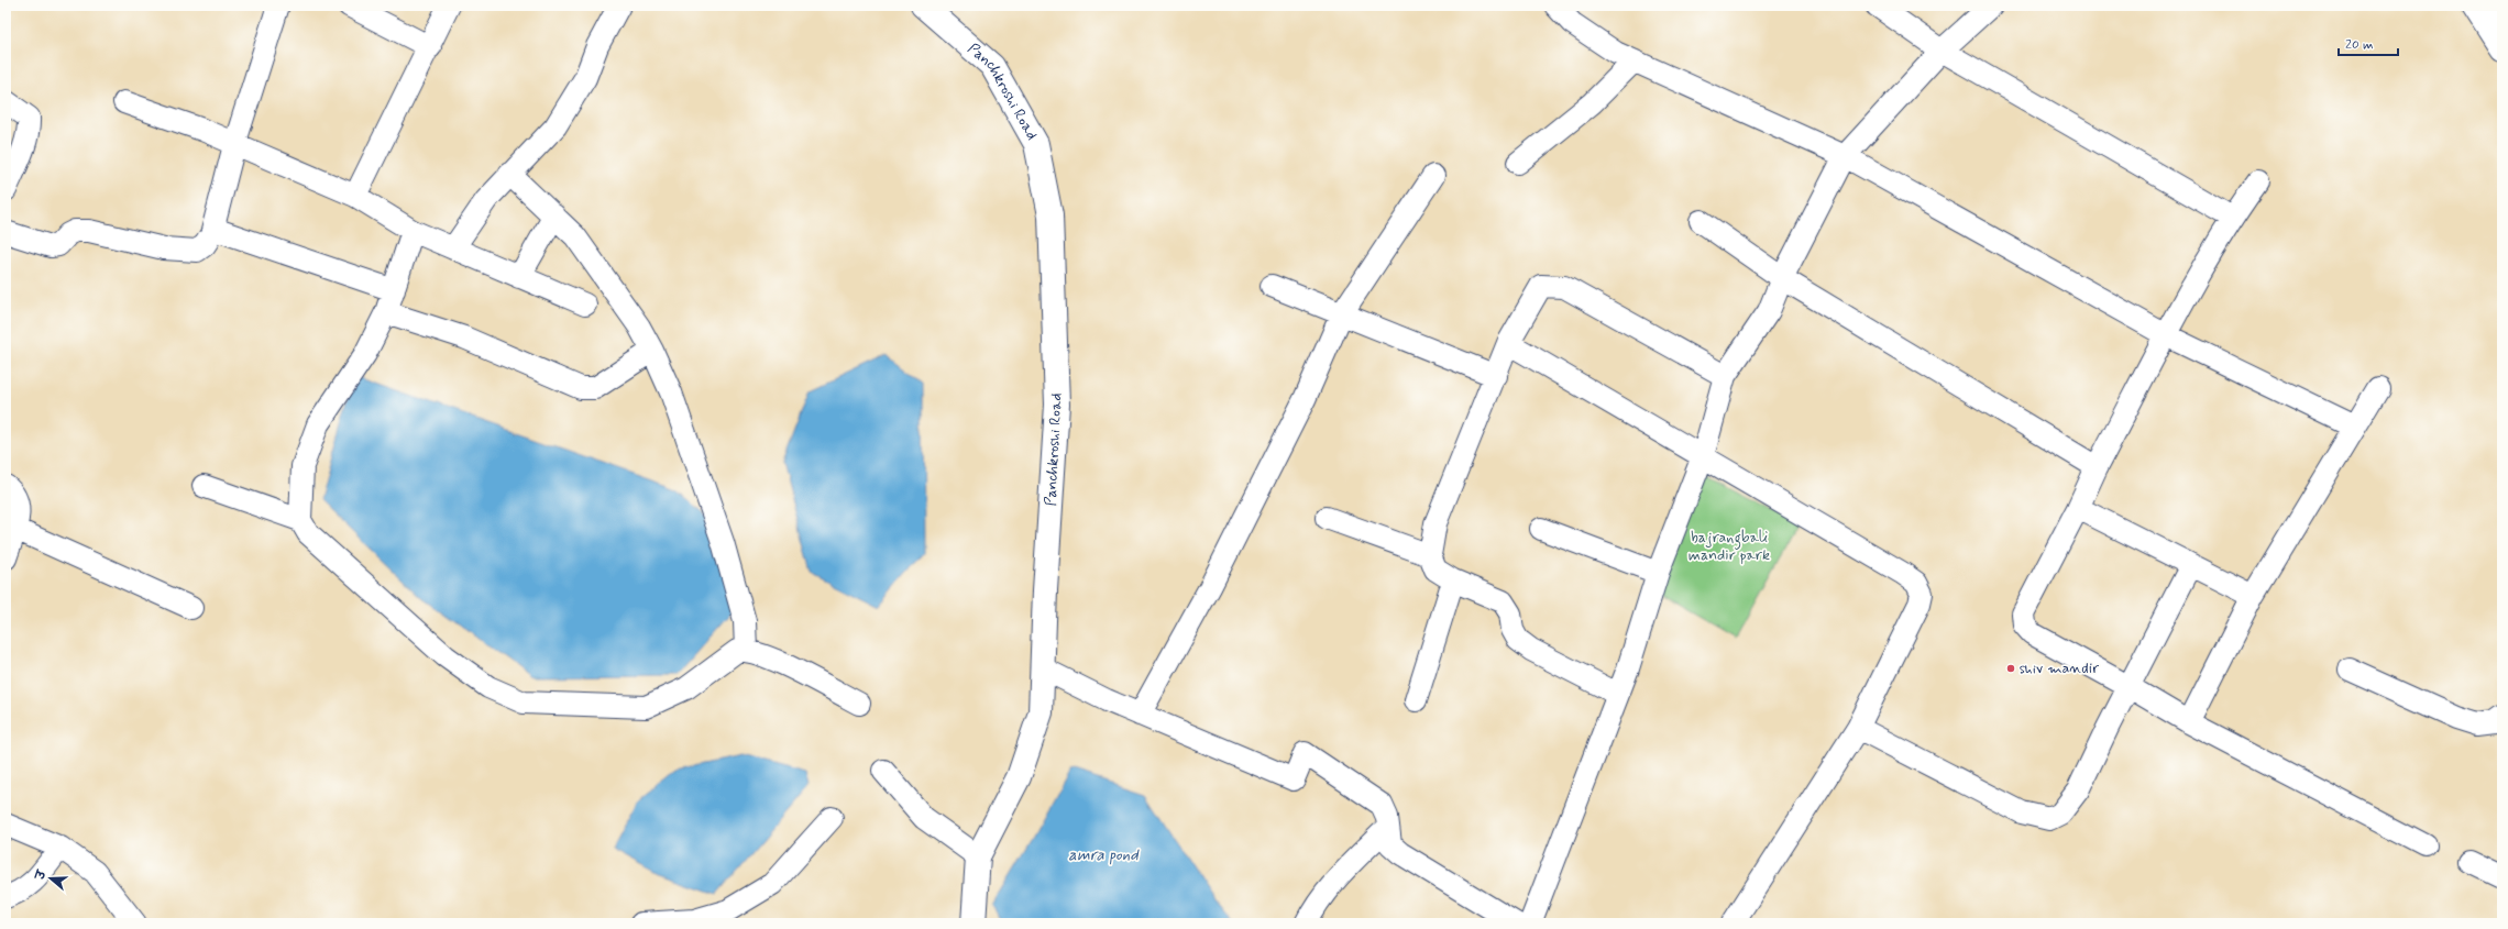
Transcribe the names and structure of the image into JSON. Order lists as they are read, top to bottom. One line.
{"streets":{"street":["Panchkroshi Road"]},"water":["amra pond"],"parks":["bajrangbali mandir park"],"places":["shiv mandir"],"scale_bar":"20 m","north":"left"}
